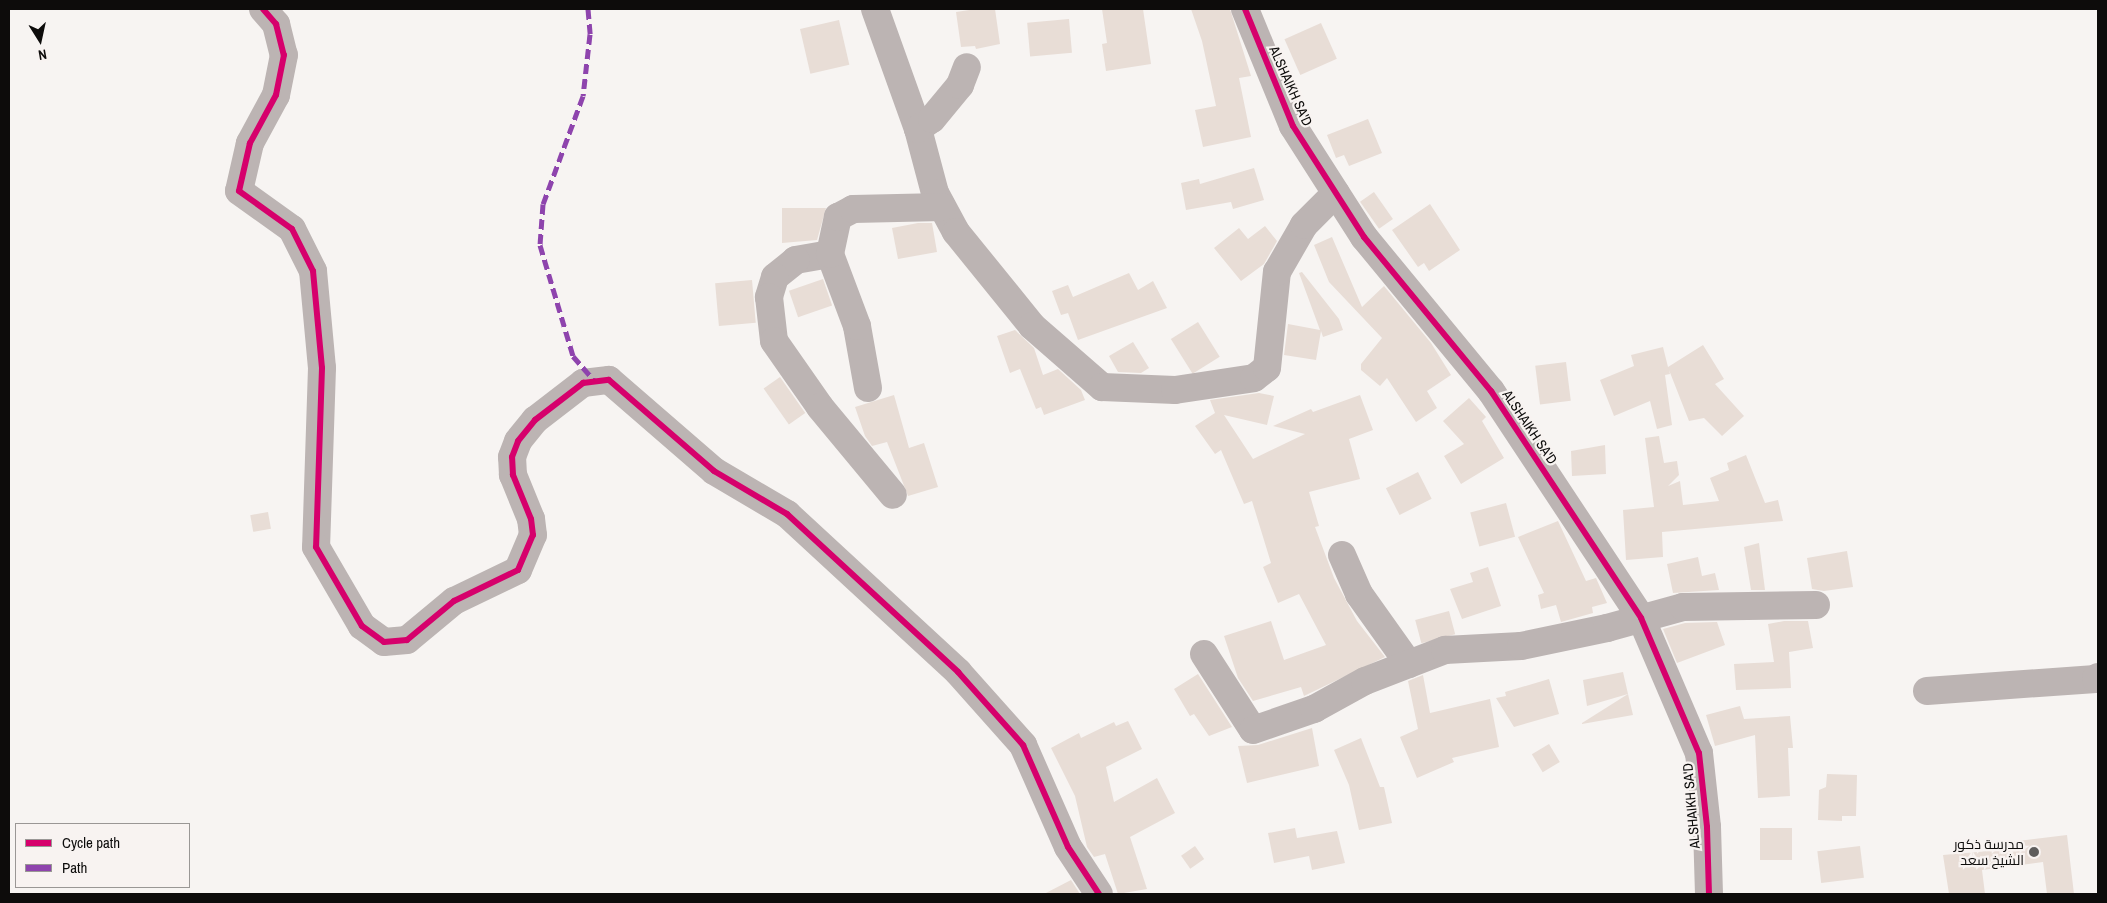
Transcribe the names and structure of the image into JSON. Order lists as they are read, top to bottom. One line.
{"streets":{"street":["ALSHAIKH SA'D"]},"places":["مدرسة ذكور الشيخ سعد"],"legend":["Cycle path","Path"],"north":"bottom"}
